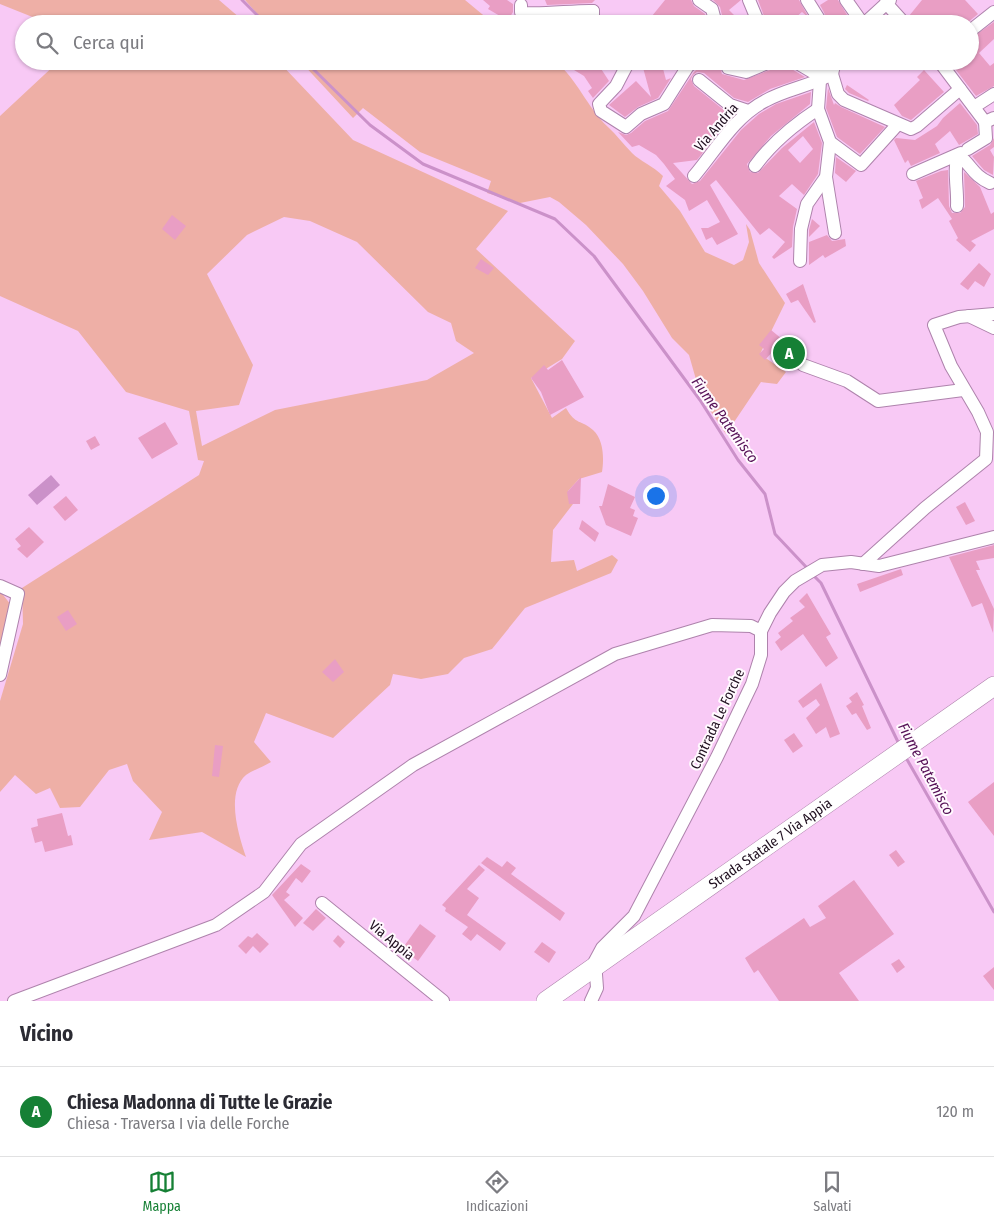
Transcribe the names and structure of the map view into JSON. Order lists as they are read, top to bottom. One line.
{"streets":{"main road":["Strada Statale 7 Via Appia"],"street":["Via Andria","Contrada Le Forche","Via Appia"]},"crossings":[["Contrada Le Forche","Strada Statale 7 Via Appia"]],"water":["Fiume Patemisco"],"page":{"search":"Cerca qui","pins":"A","heading":"Vicino","list":[{"mark":"A","name":"Chiesa Madonna di Tutte le Grazie","note":"Chiesa · Traversa I via delle Forche","value":"120 m"}],"nav":["Mappa","Indicazioni","Salvati"]}}
